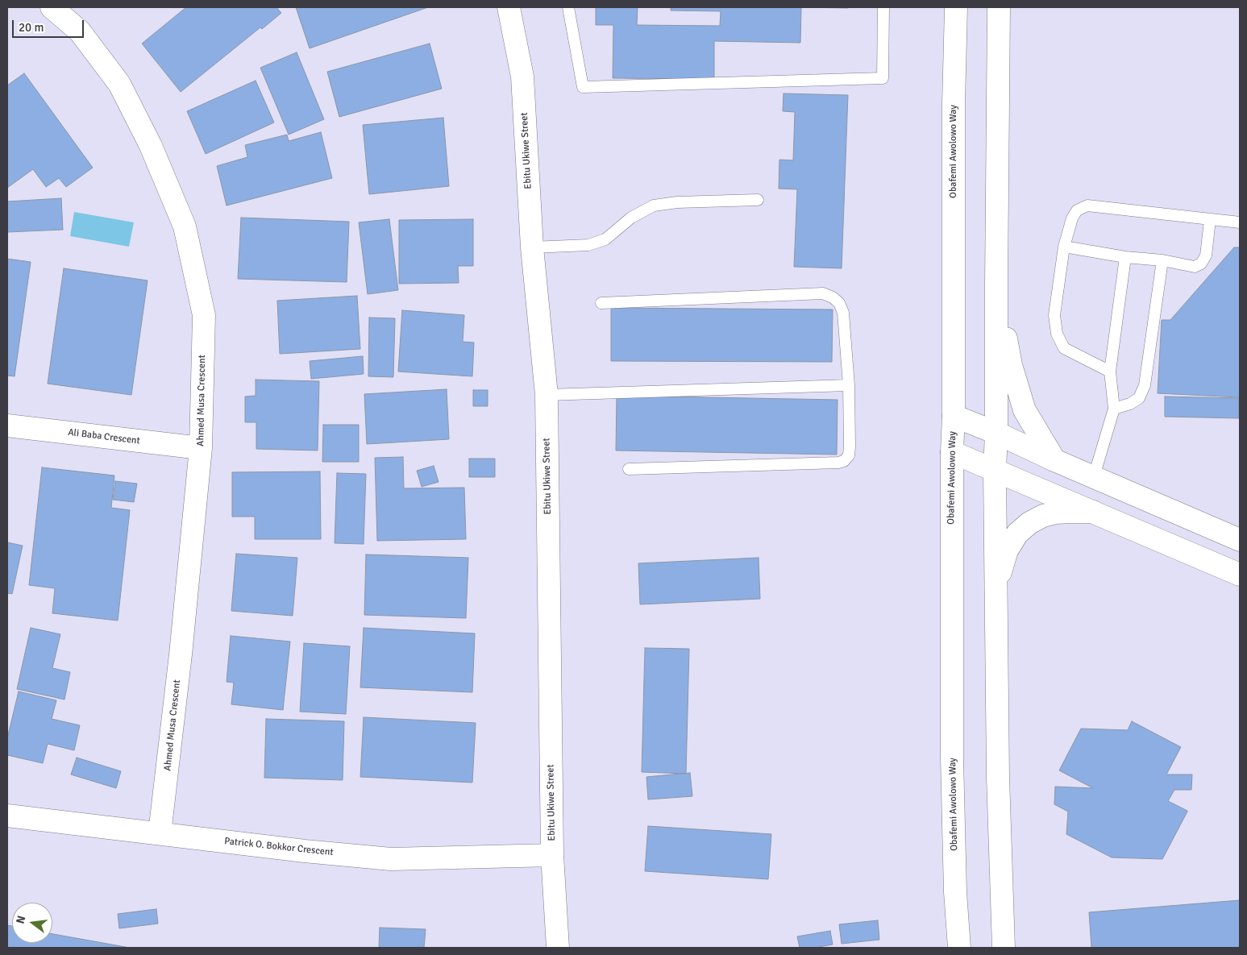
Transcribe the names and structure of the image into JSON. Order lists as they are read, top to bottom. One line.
{"streets":{"street":["Ebitu Ukiwe Street","Obafemi Awolowo Way","Ahmed Musa Crescent","Ali Baba Crescent","Patrick O. Bokkor Crescent"]},"crossings":[["Ebitu Ukiwe Street","Patrick O. Bokkor Crescent"],["Ahmed Musa Crescent","Ali Baba Crescent"],["Ahmed Musa Crescent","Patrick O. Bokkor Crescent"]],"scale_bar":"20 m","north":"left"}
